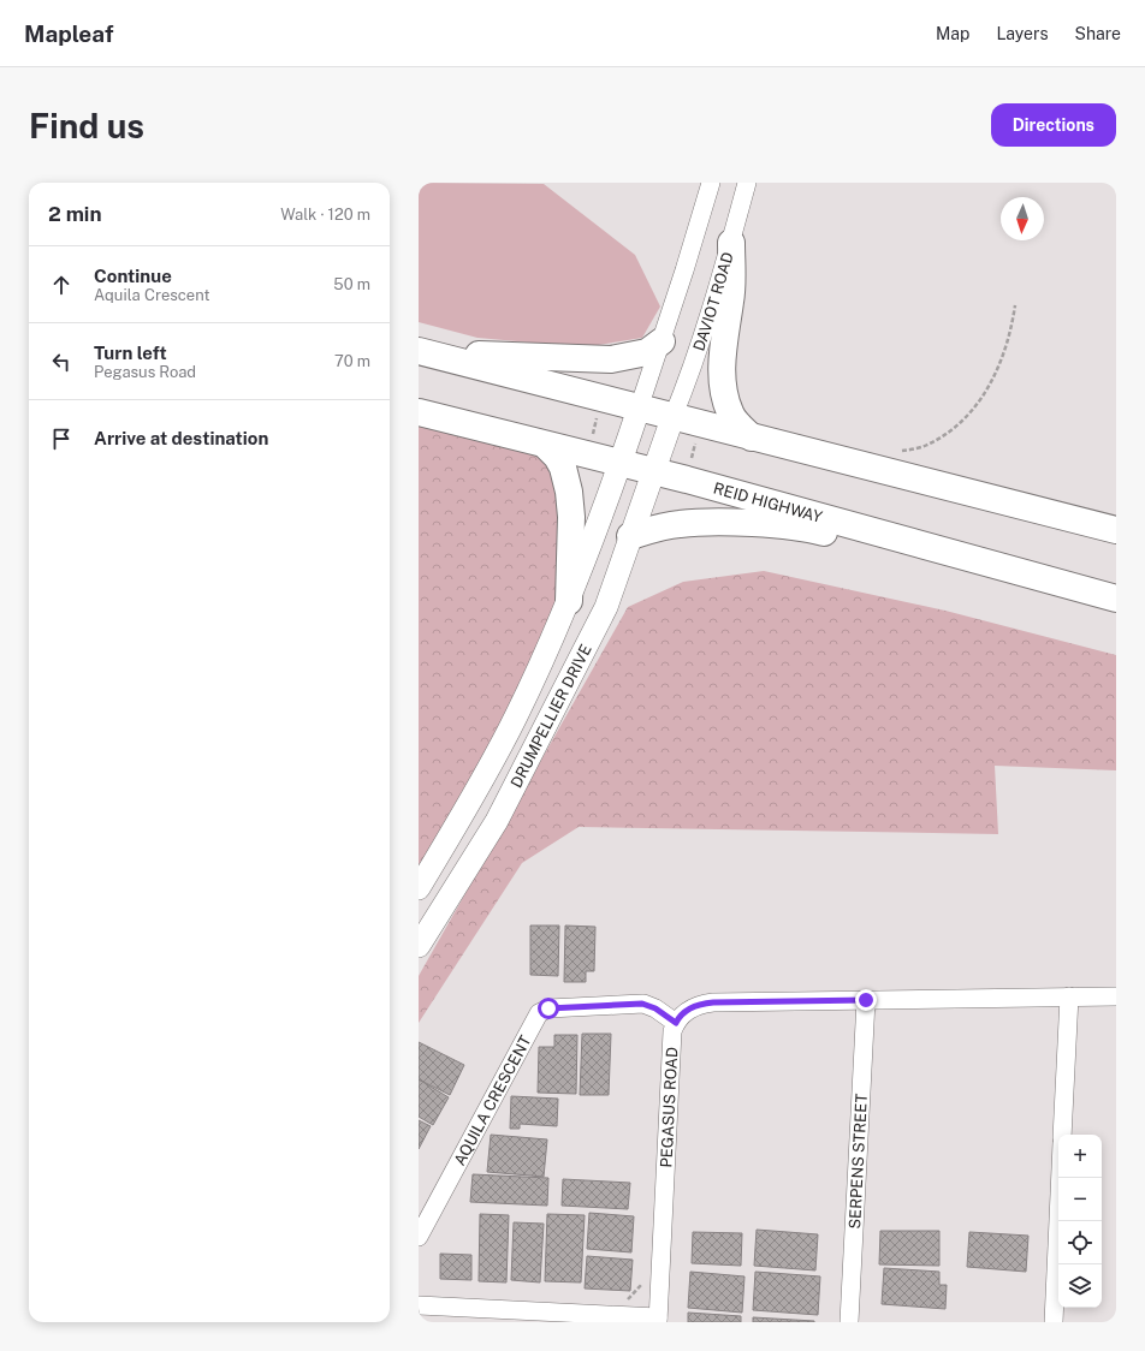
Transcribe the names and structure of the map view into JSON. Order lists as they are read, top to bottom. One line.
{"streets":{"highway":["REID HIGHWAY"],"main road":["DRUMPELLIER DRIVE"],"street":["DAVIOT ROAD","AQUILA CRESCENT","PEGASUS ROAD","SERPENS STREET"]},"crossings":[["DAVIOT ROAD","DRUMPELLIER DRIVE"],["REID HIGHWAY","DRUMPELLIER DRIVE"],["AQUILA CRESCENT","PEGASUS ROAD"]],"north":"bottom","page":{"header":"Mapleaf","nav":["Map","Layers","Share"],"buttons":"Directions","title":"Find us","heading":["2 min","Walk · 120 m"],"list":[["Continue","Aquila Crescent","50 m"],["Turn left","Pegasus Road","70 m"],"Arrive at destination"],"map_buttons":["+","−"]}}
